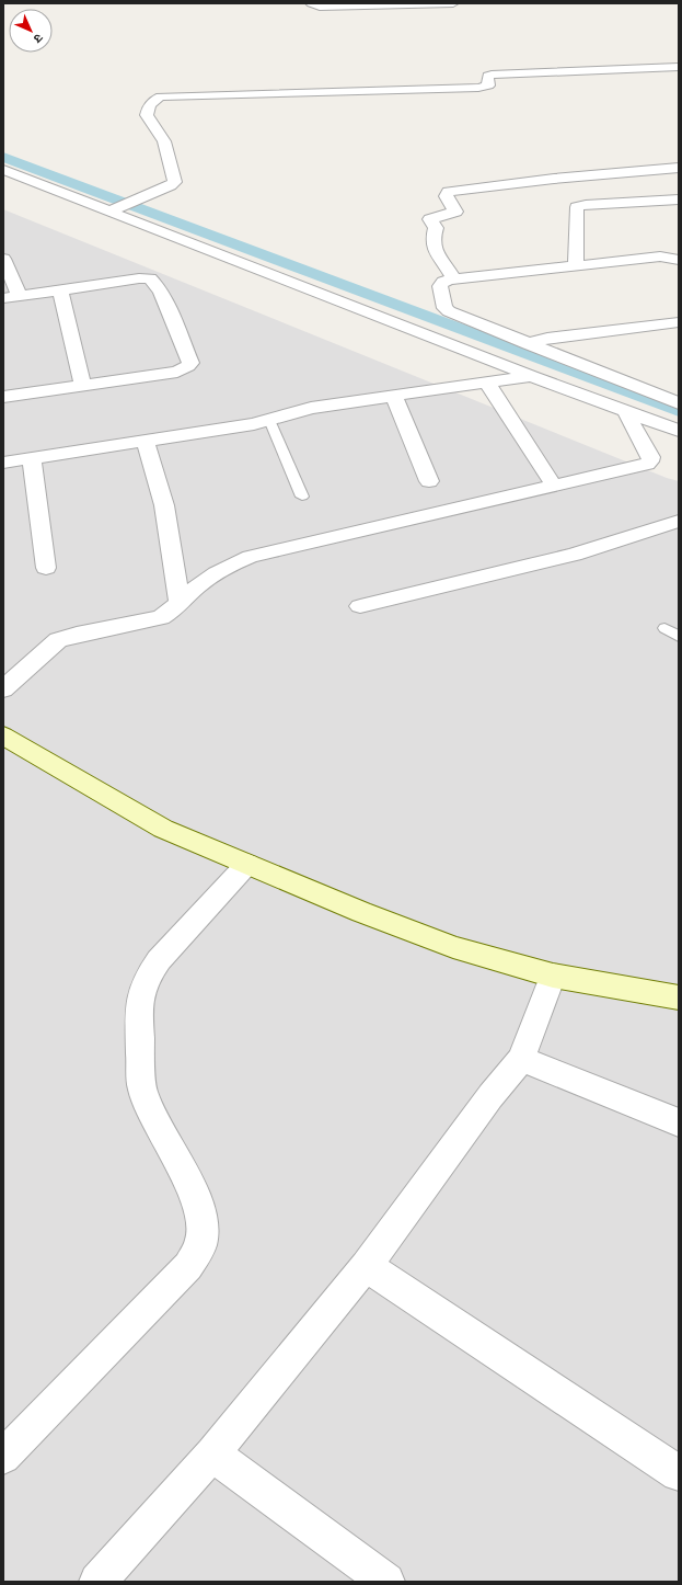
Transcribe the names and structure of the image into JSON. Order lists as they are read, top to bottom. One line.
{"north":"bottom right"}
